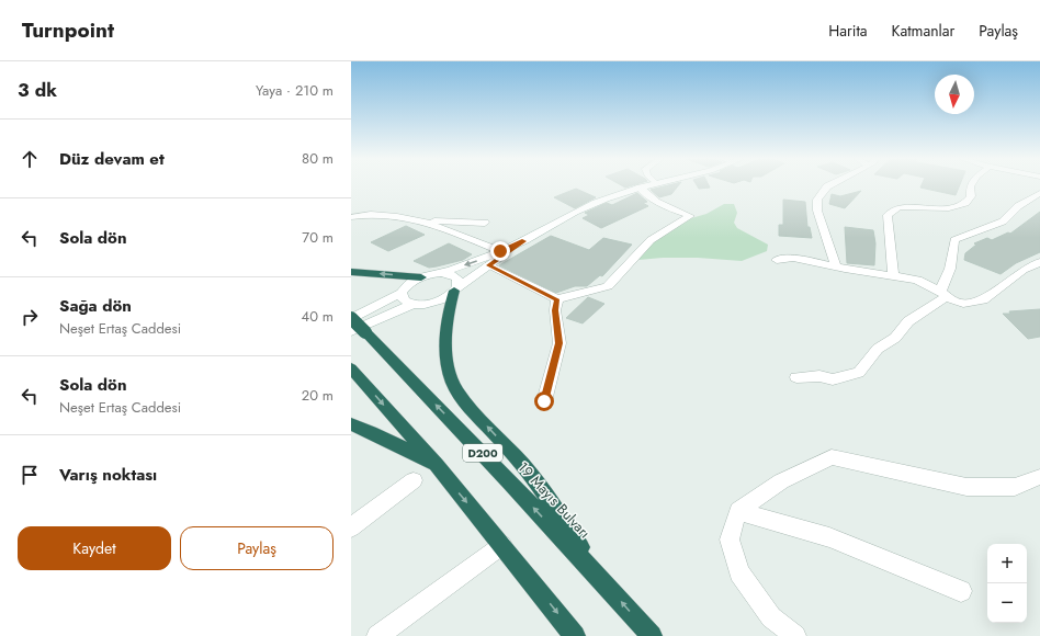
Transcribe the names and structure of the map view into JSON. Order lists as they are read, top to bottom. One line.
{"streets":{"highway":["D200","19 Mayıs Bulvarı"]},"north":"bottom","page":{"header":"Turnpoint","nav":["Harita","Katmanlar","Paylaş"],"heading":["3 dk","Yaya · 210 m"],"list":[["Düz devam et","80 m"],["Sola dön","70 m"],["Sağa dön","Neşet Ertaş Caddesi","40 m"],["Sola dön","Neşet Ertaş Caddesi","20 m"],"Varış noktası"],"buttons":["Kaydet","Paylaş"],"map_buttons":["+","−"]}}
